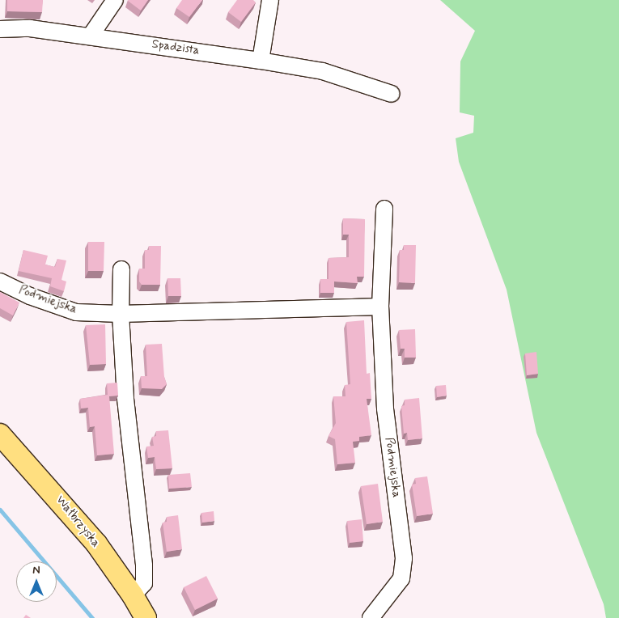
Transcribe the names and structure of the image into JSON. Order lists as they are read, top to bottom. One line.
{"streets":{"main road":["Wałbrzyska"],"street":["Spadzista","Podmiejska"]},"north":"top"}
